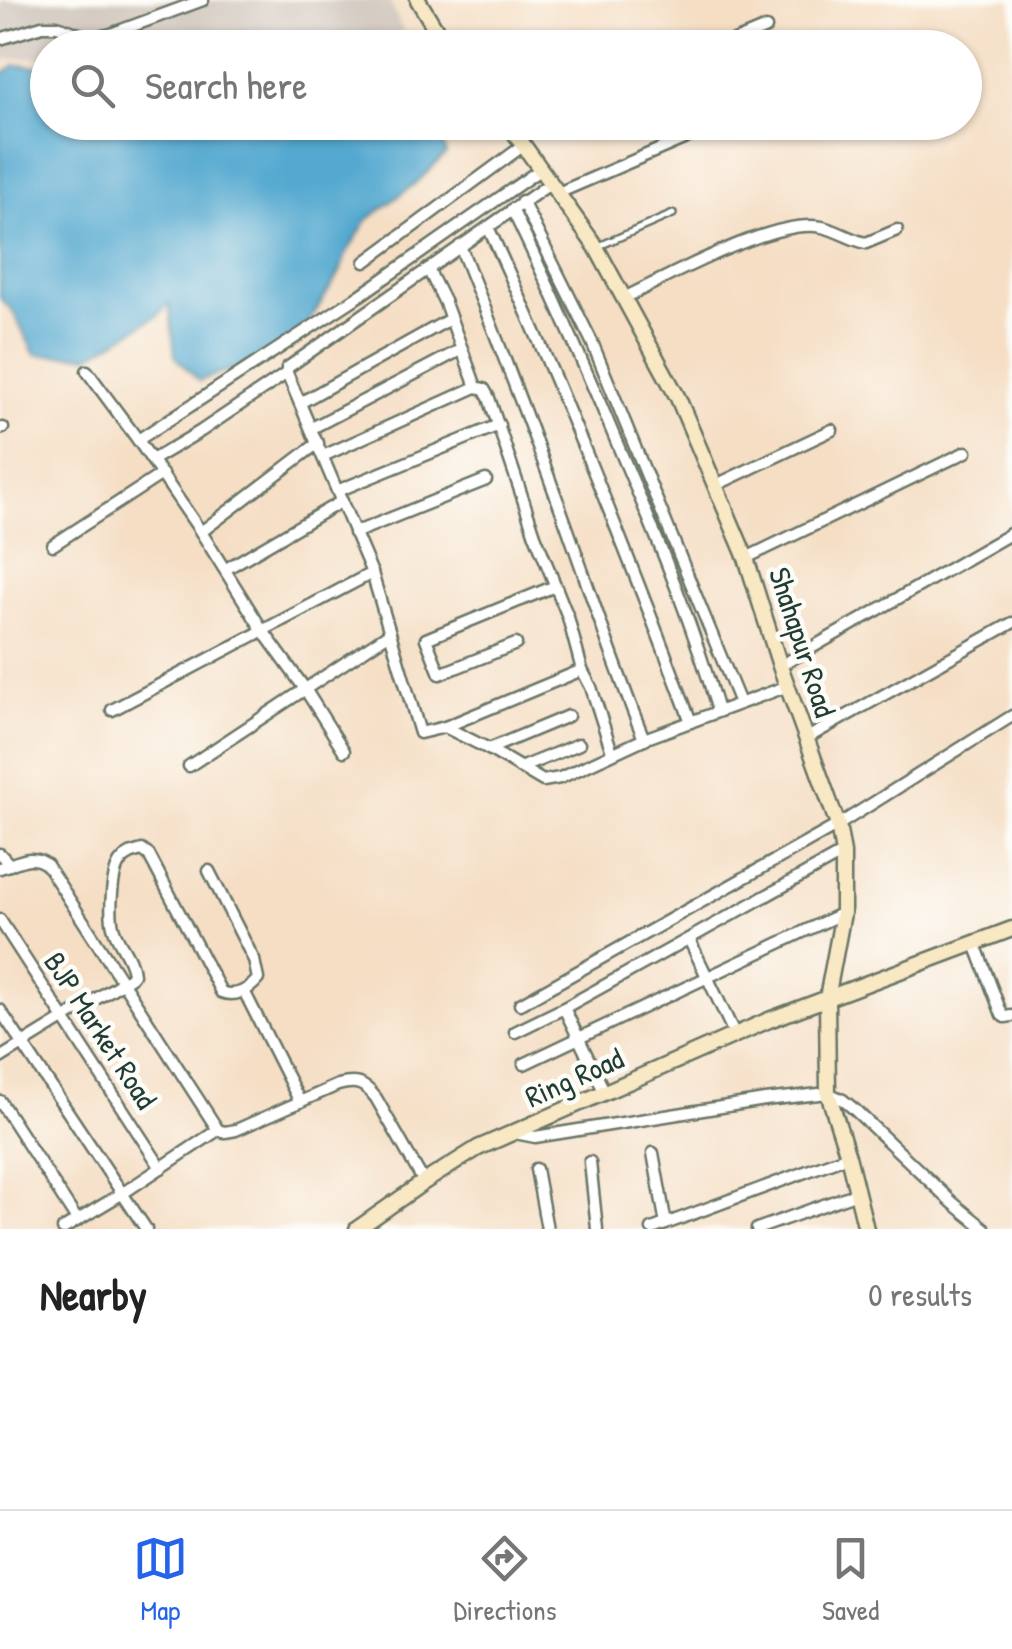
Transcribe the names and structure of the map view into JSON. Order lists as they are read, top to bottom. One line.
{"streets":{"main road":["Shahapur Road","Ring Road"],"street":["BJP Market Road"]},"crossings":[["Shahapur Road","Ring Road"]],"page":{"search":"Search here","heading":["Nearby","0 results"],"nav":["Map","Directions","Saved"]}}
